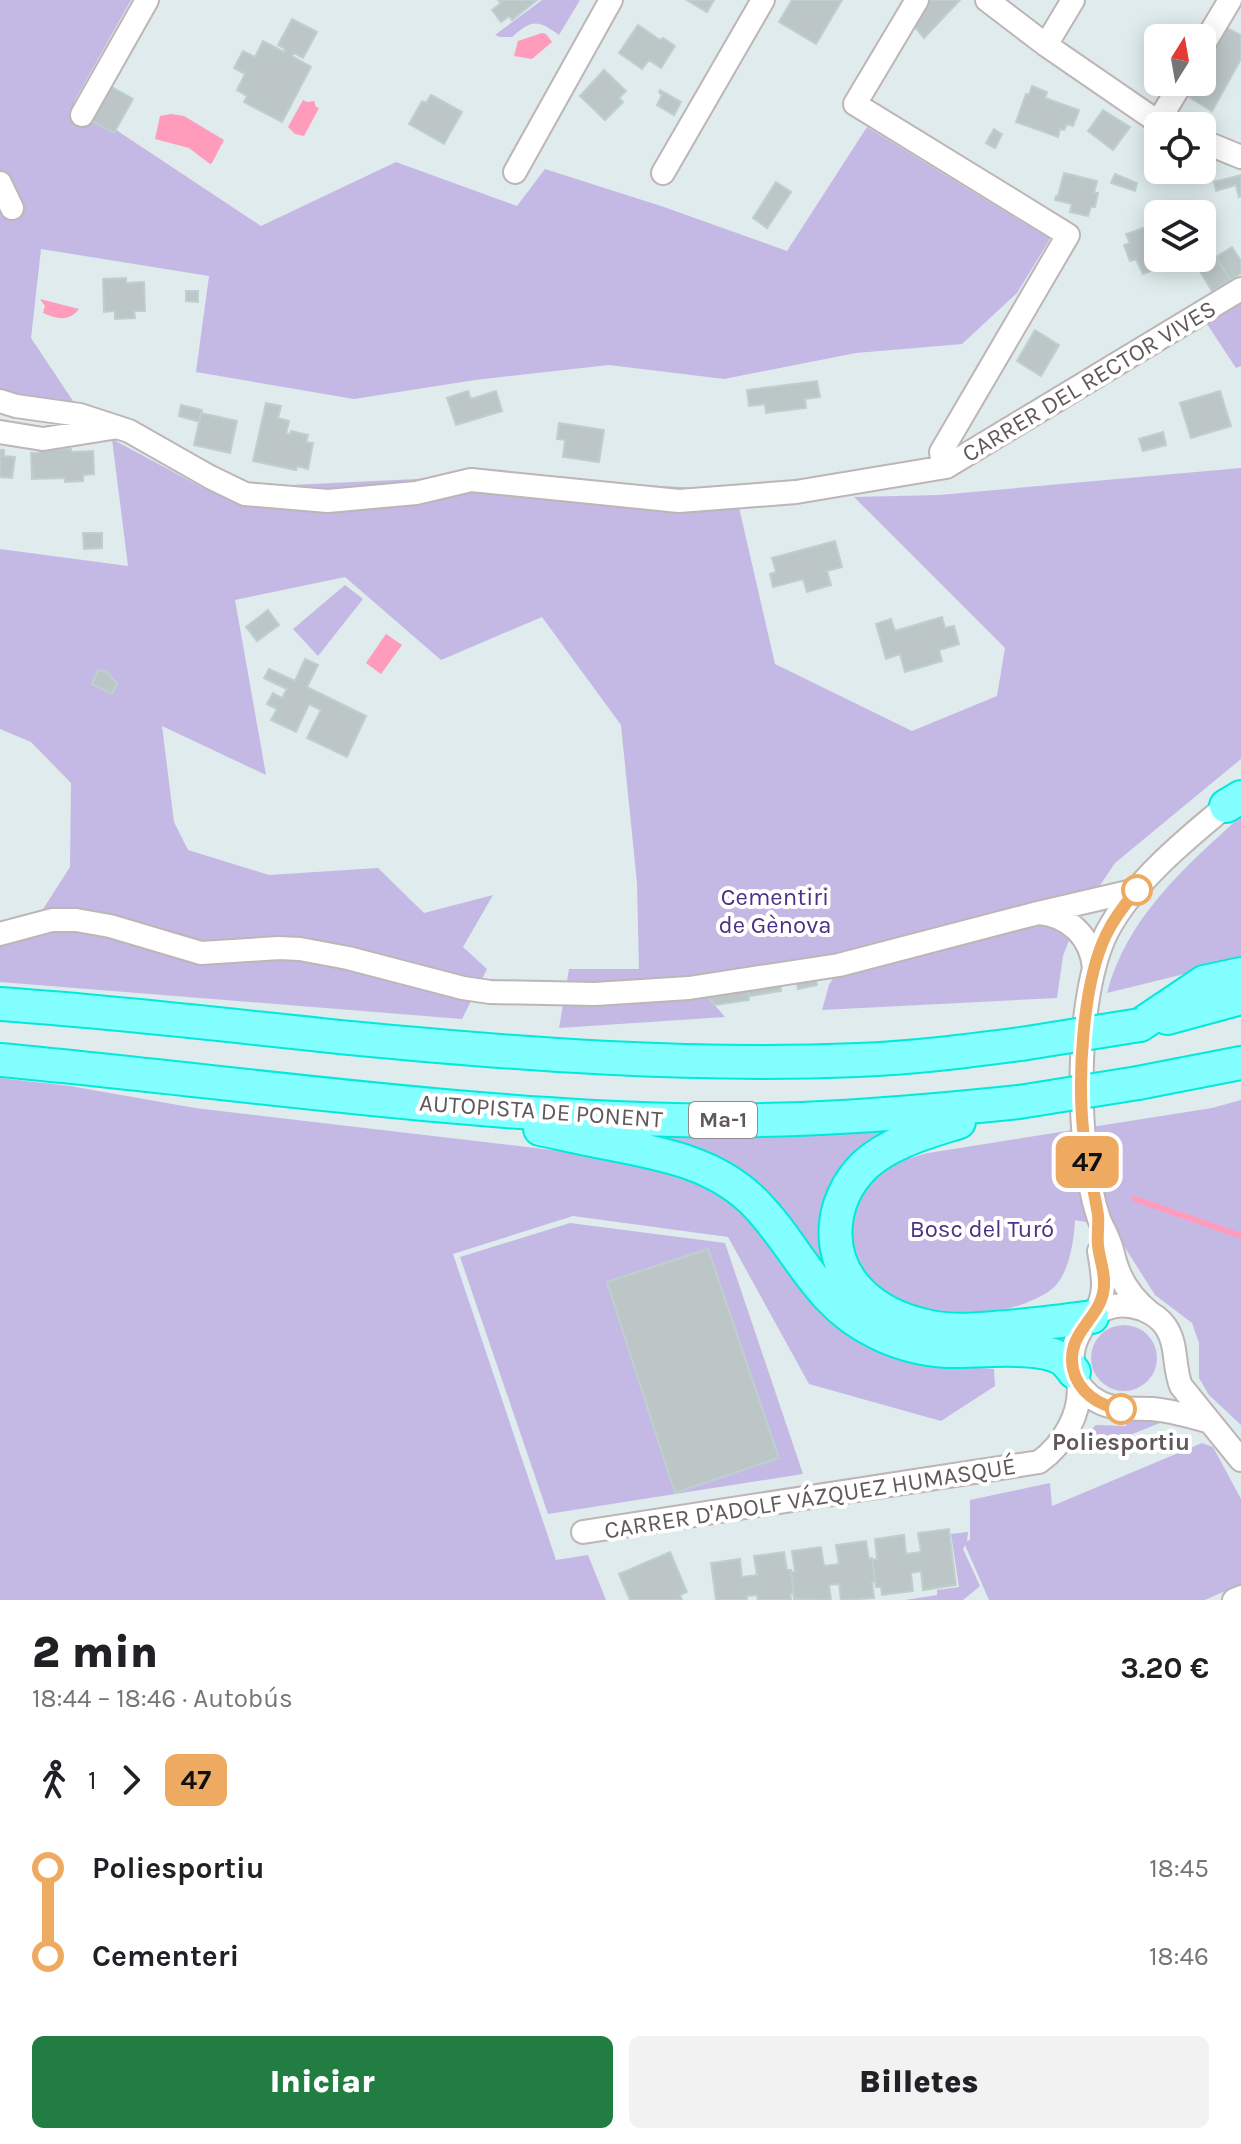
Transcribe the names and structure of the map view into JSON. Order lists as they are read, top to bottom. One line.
{"streets":{"highway":["AUTOPISTA DE PONENT","Ma-1"],"street":["CARRER DEL RECTOR VIVES","CARRER D'ADOLF VÁZQUEZ HUMASQUÉ"]},"crossings":[["AUTOPISTA DE PONENT","Ma-1"]],"parks":["Cementiri de Gènova","Bosc del Turó"],"places":["Poliesportiu"],"lines":["bus line 47"],"north":"top","page":{"on_map":"47","heading":["2 min","18:44 – 18:46 · Autobús","3.20 €"],"legs":["1","47"],"list":[{"name":"Poliesportiu","value":"18:45"},{"name":"Cementeri","value":"18:46"}],"buttons":["Iniciar","Billetes"]}}
